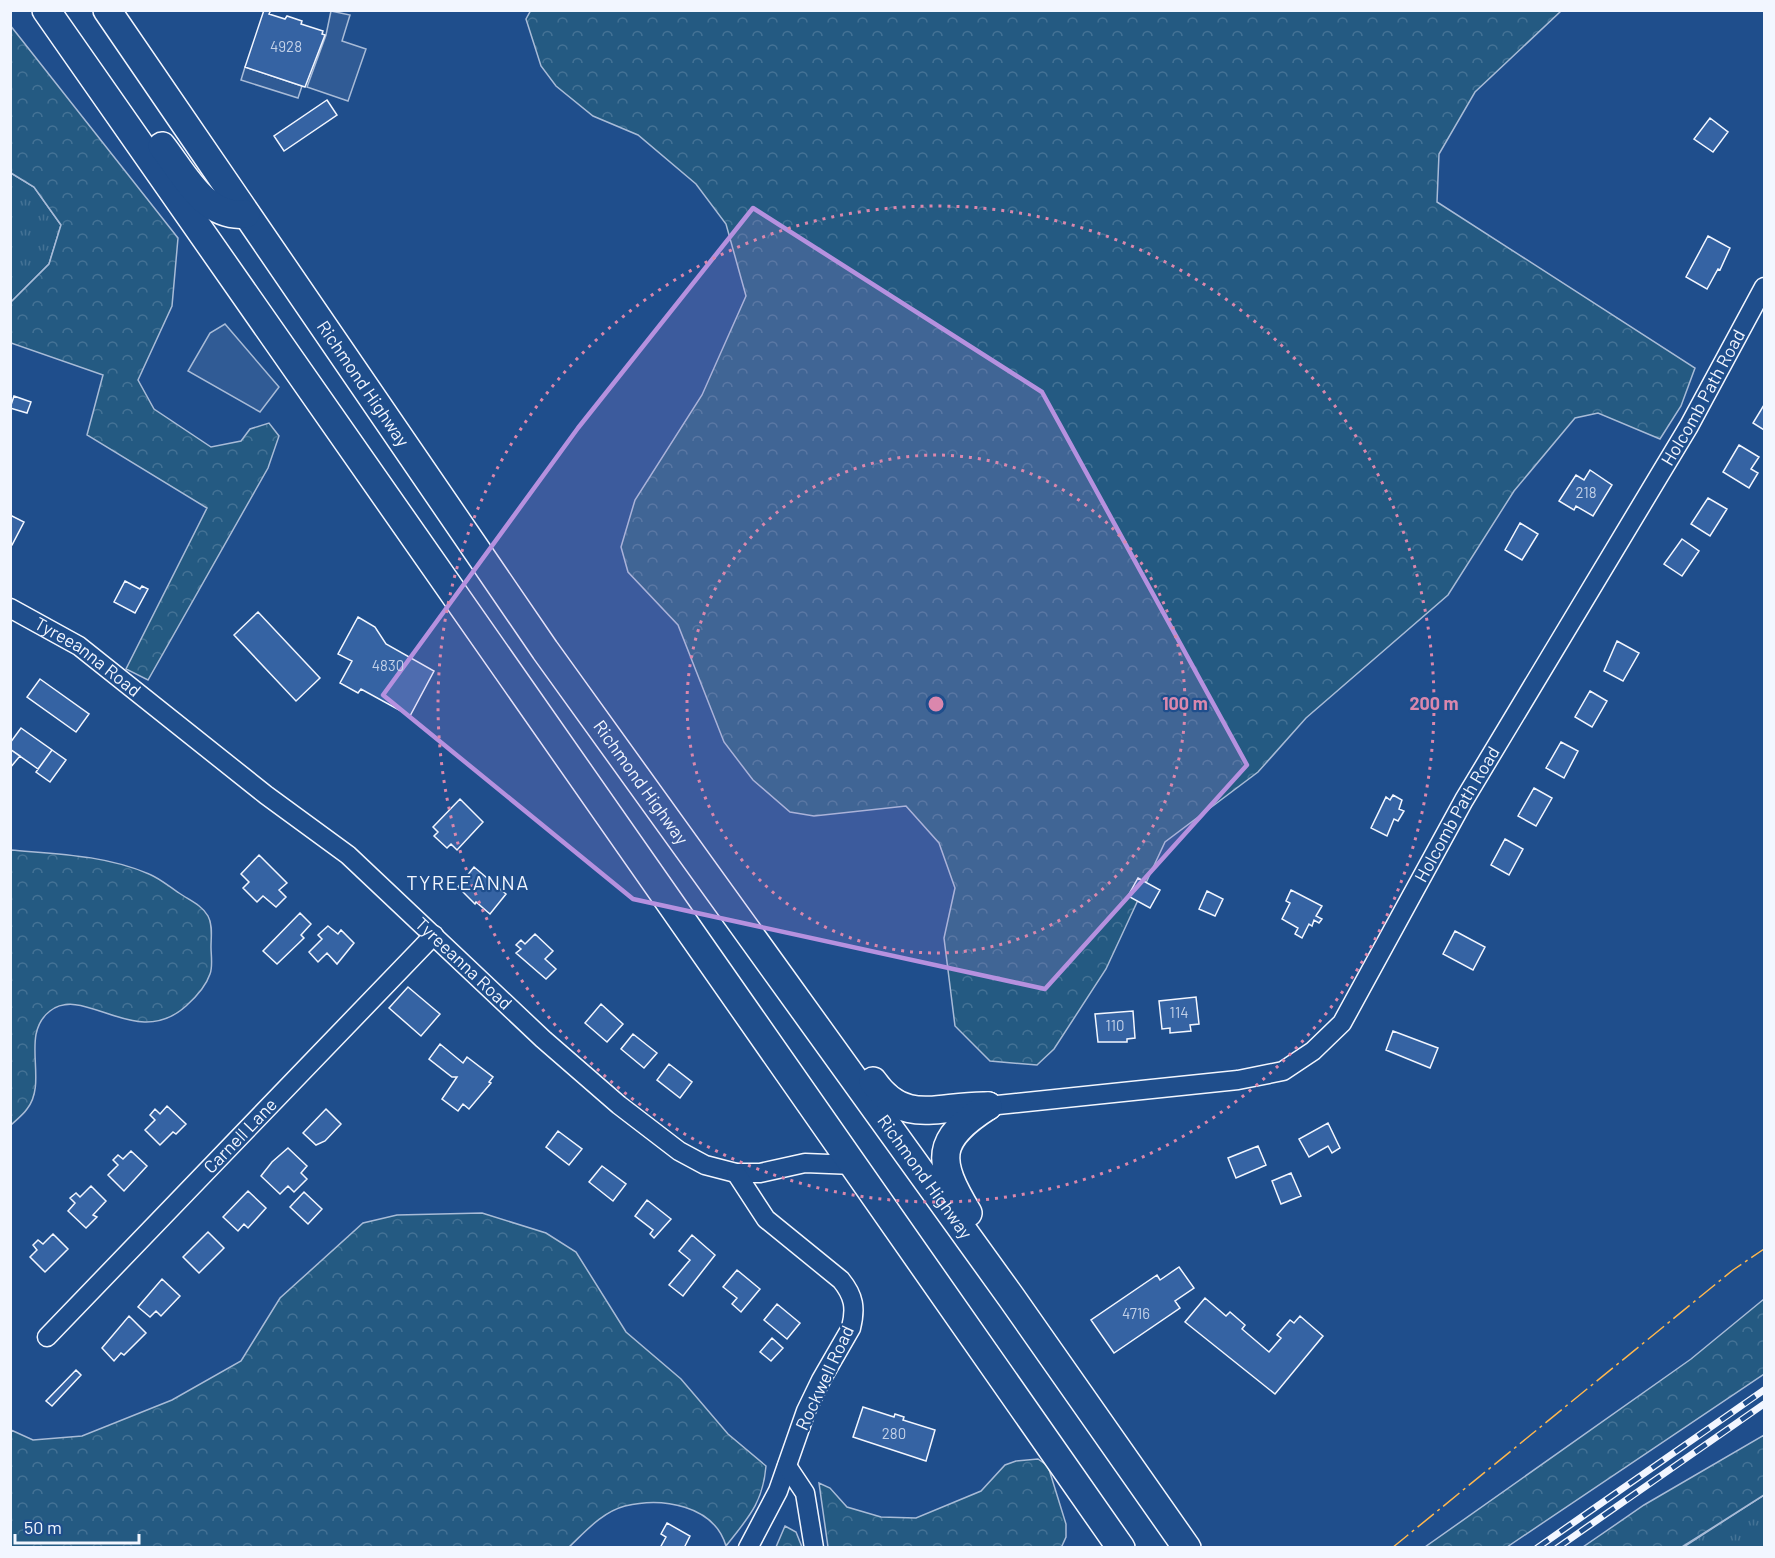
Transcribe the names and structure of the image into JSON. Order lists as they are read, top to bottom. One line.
{"streets":{"highway":["Richmond Highway"],"street":["Holcomb Path Road","Tyreeanna Road","Carnell Lane","Rockwell Road"]},"crossings":[["Tyreeanna Road","Carnell Lane"],["Tyreeanna Road","Rockwell Road"]],"districts":["TYREEANNA"],"house_numbers":["4928","218","4830","114","110","4716","280"],"scale_bar":"50 m","rings":["100 m","200 m"]}
